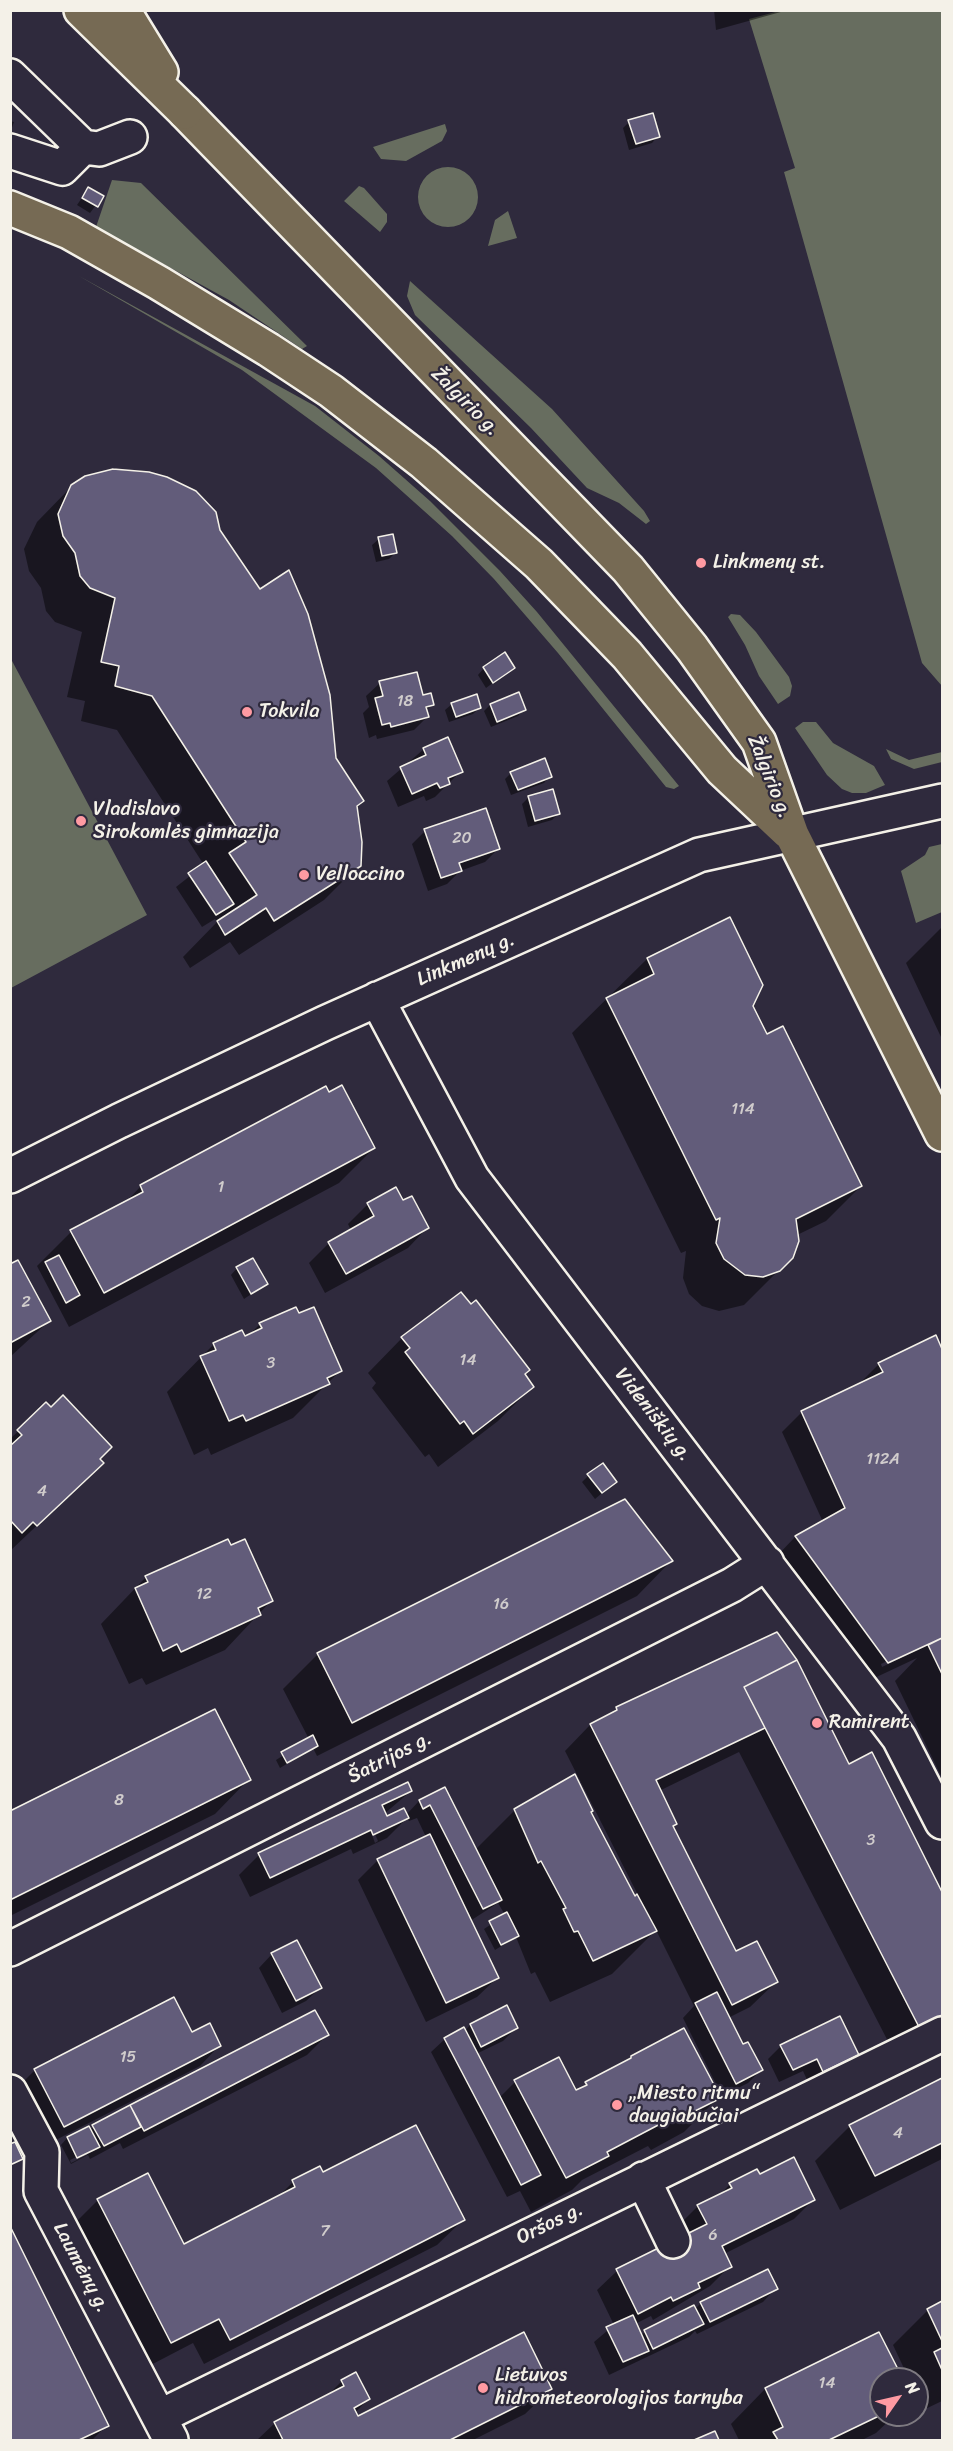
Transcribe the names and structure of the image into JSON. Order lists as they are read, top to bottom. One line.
{"streets":{"main road":["Žalgirio g."],"street":["Linkmenų g.","Videniškių g.","Šatrijos g.","Oršos g.","Laumėnų g."]},"crossings":[["Žalgirio g.","Linkmenų g."],["Linkmenų g.","Videniškių g."],["Videniškių g.","Šatrijos g."],["Oršos g.","Laumėnų g."]],"places":["Linkmenų st.","Tokvila","Vladislavo Sirokomlės gimnazija","Velloccino","Ramirent","„Miesto ritmu“ daugiabučiai","Lietuvos hidrometeorologijos tarnyba"],"house_numbers":["18","20","114","1","2","14","3","112A","4","12","16","8","3","15","4","7","6","14"],"north":"top right"}
